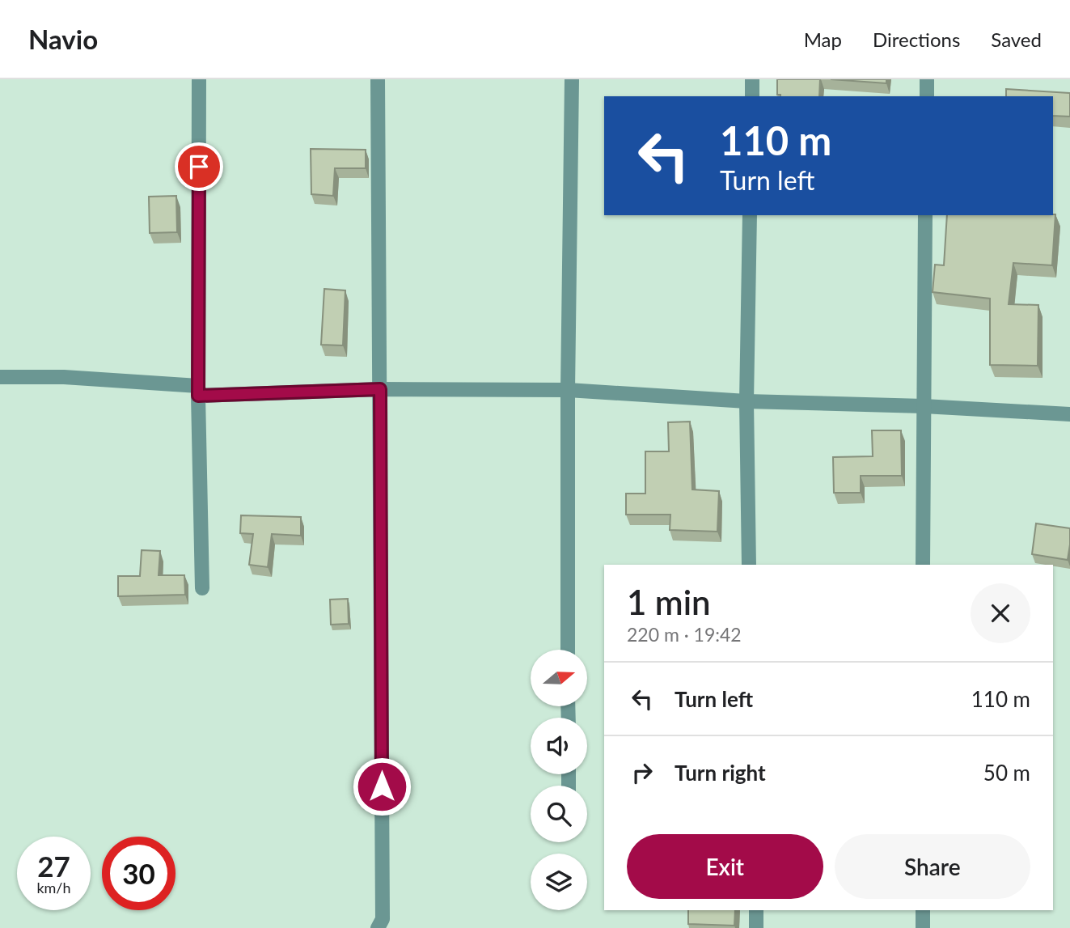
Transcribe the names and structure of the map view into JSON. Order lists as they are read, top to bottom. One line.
{"north":"right","page":{"header":"Navio","nav":["Map","Directions","Saved"],"turn":["110 m","Turn left"],"heading":["1 min","220 m · 19:42"],"list":[{"name":"Turn left","value":"110 m"},{"name":"Turn right","value":"50 m"}],"buttons":["Exit","Share"],"speed":"27 km/h","limit":"30"}}
